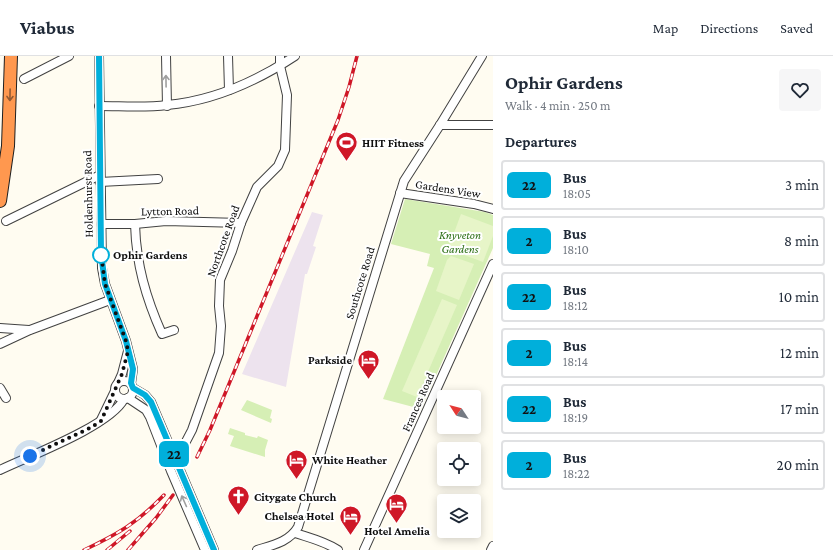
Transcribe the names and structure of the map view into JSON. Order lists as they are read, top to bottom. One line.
{"streets":{"street":["Gardens View","Holdenhurst Road","Lytton Road","Northcote Road","Southcote Road","Frances Road"]},"crossings":[["Gardens View","Southcote Road"],["Holdenhurst Road","Lytton Road"],["Lytton Road","Northcote Road"]],"parks":["Knyveton Gardens"],"places":{"sports":["HIIT Fitness"],"other":["Ophir Gardens"],"hotel":["Parkside","White Heather","Hotel Amelia","Chelsea Hotel"],"church":["Citygate Church"]},"lines":["bus line 22"],"north":"top left","page":{"header":"Viabus","nav":["Map","Directions","Saved"],"on_map":"22","heading":[["Ophir Gardens","Walk · 4 min · 250 m"],"Departures"],"list":[{"mark":"22","name":"Bus","note":"18:05","value":"3 min"},{"mark":"2","name":"Bus","note":"18:10","value":"8 min"},{"mark":"22","name":"Bus","note":"18:12","value":"10 min"},{"mark":"2","name":"Bus","note":"18:14","value":"12 min"},{"mark":"22","name":"Bus","note":"18:19","value":"17 min"},{"mark":"2","name":"Bus","note":"18:22","value":"20 min"}]}}
